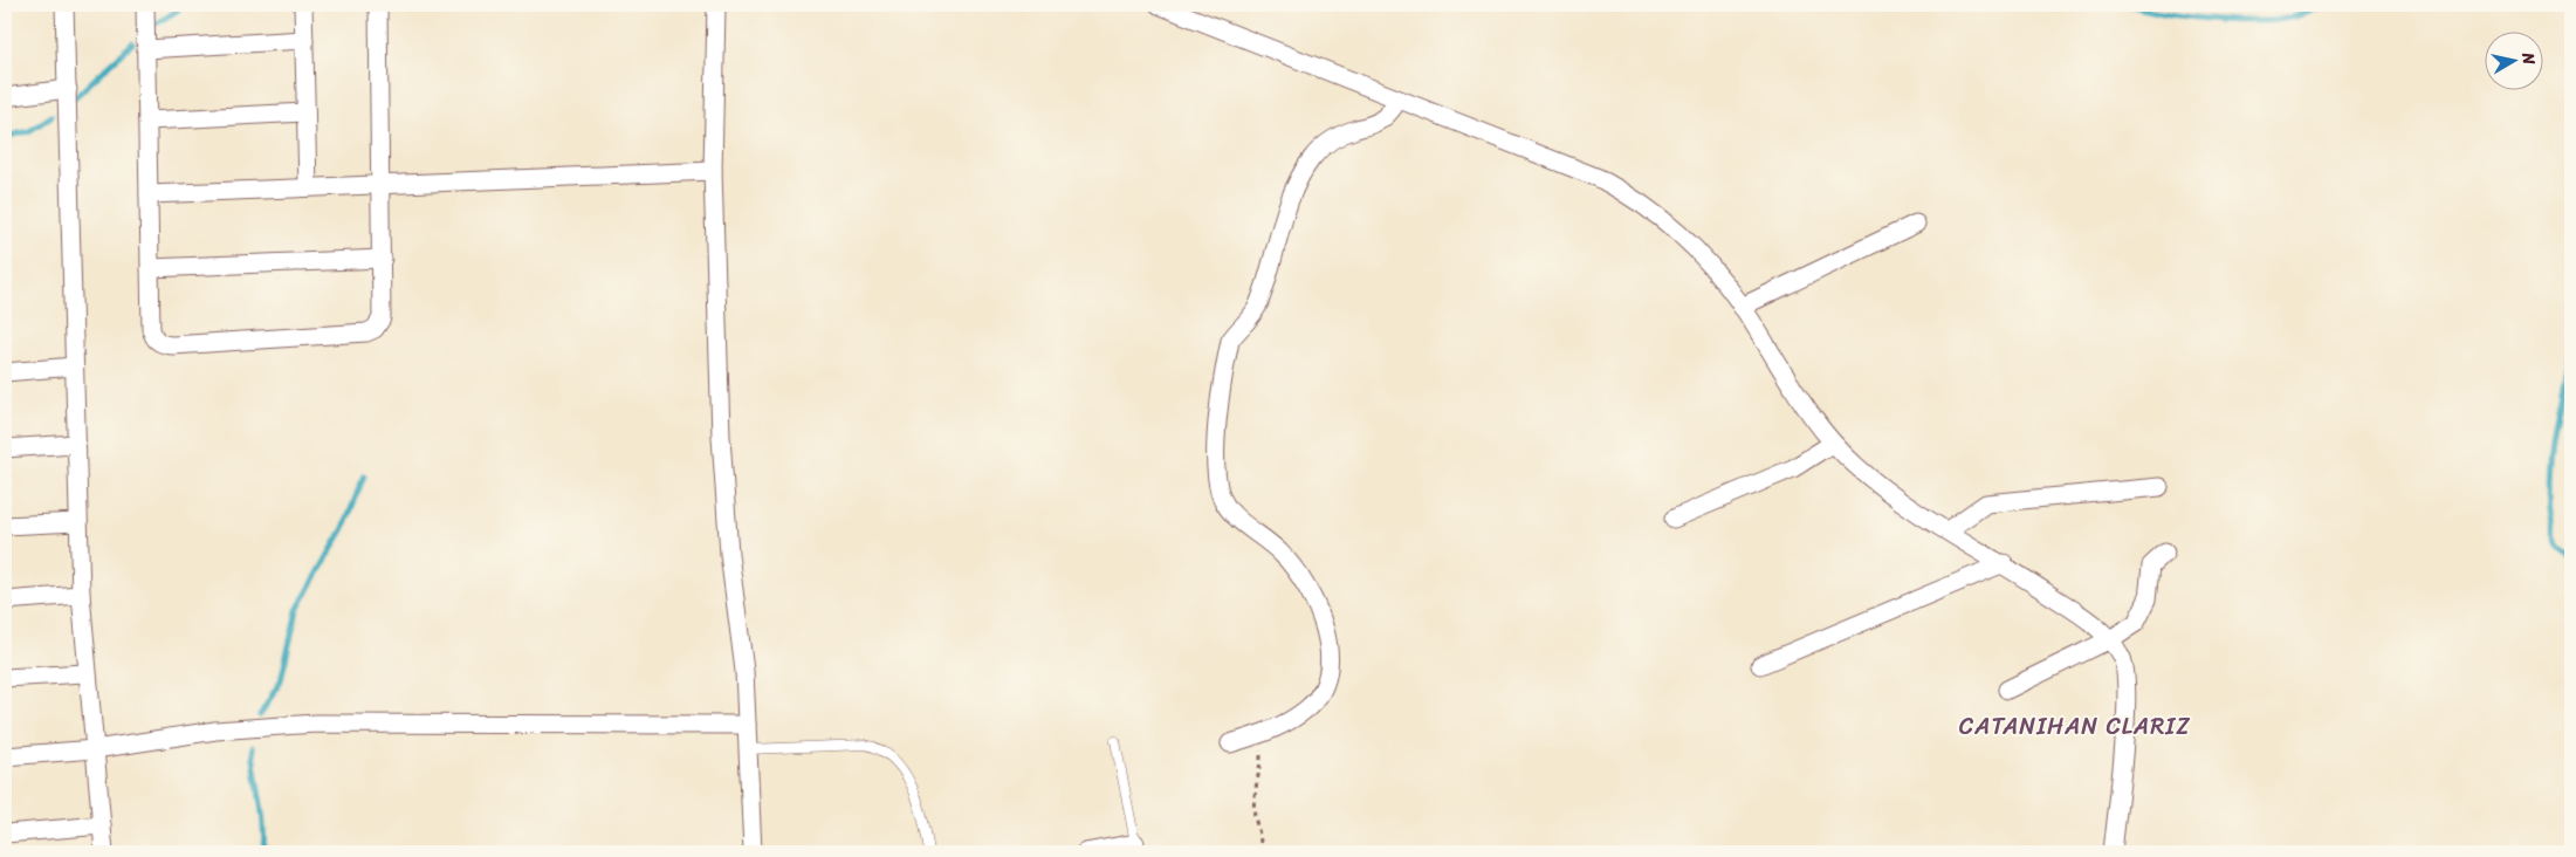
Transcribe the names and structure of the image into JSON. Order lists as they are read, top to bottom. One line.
{"districts":["CATANIHAN CLARIZ"],"north":"right"}
